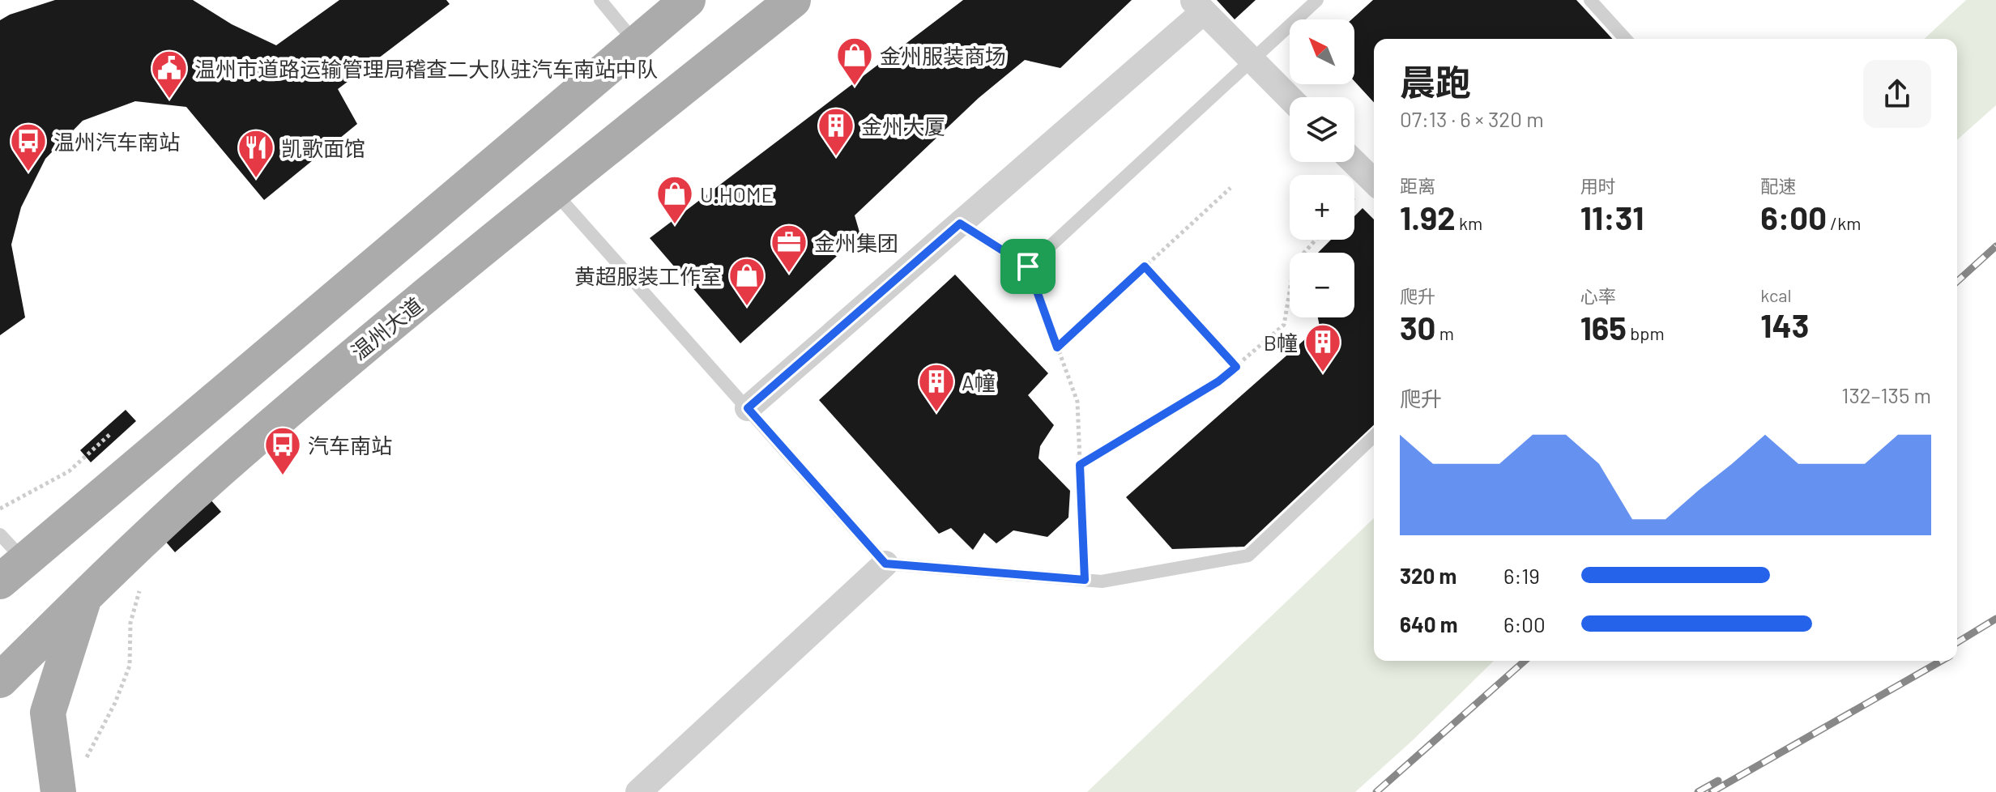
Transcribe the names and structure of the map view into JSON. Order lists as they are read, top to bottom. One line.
{"streets":{"main road":["温州大道"]},"places":{"shop":["金州服装商场","U.HOME","黄超服装工作室"],"public building":["温州市道路运输管理局稽查二大队驻汽车南站中队"],"building":["金州大厦","B幢","A幢"],"bus stop":["温州汽车南站","汽车南站"],"restaurant":["凯歌面馆"],"office":["金州集团"]},"north":"top left","page":{"map_buttons":["+","−"],"heading":["晨跑","07:13 · 6 × 320 m"],"stats":[["距离","1.92 km"],["用时","11:31"],["配速","6:00 /km"],["爬升","30 m"],["心率","165 bpm"],["kcal","143"]],"chart":["爬升","132–135 m"],"list":[{"name":"320 m","note":"6:19"},{"name":"640 m","note":"6:00"}]}}
